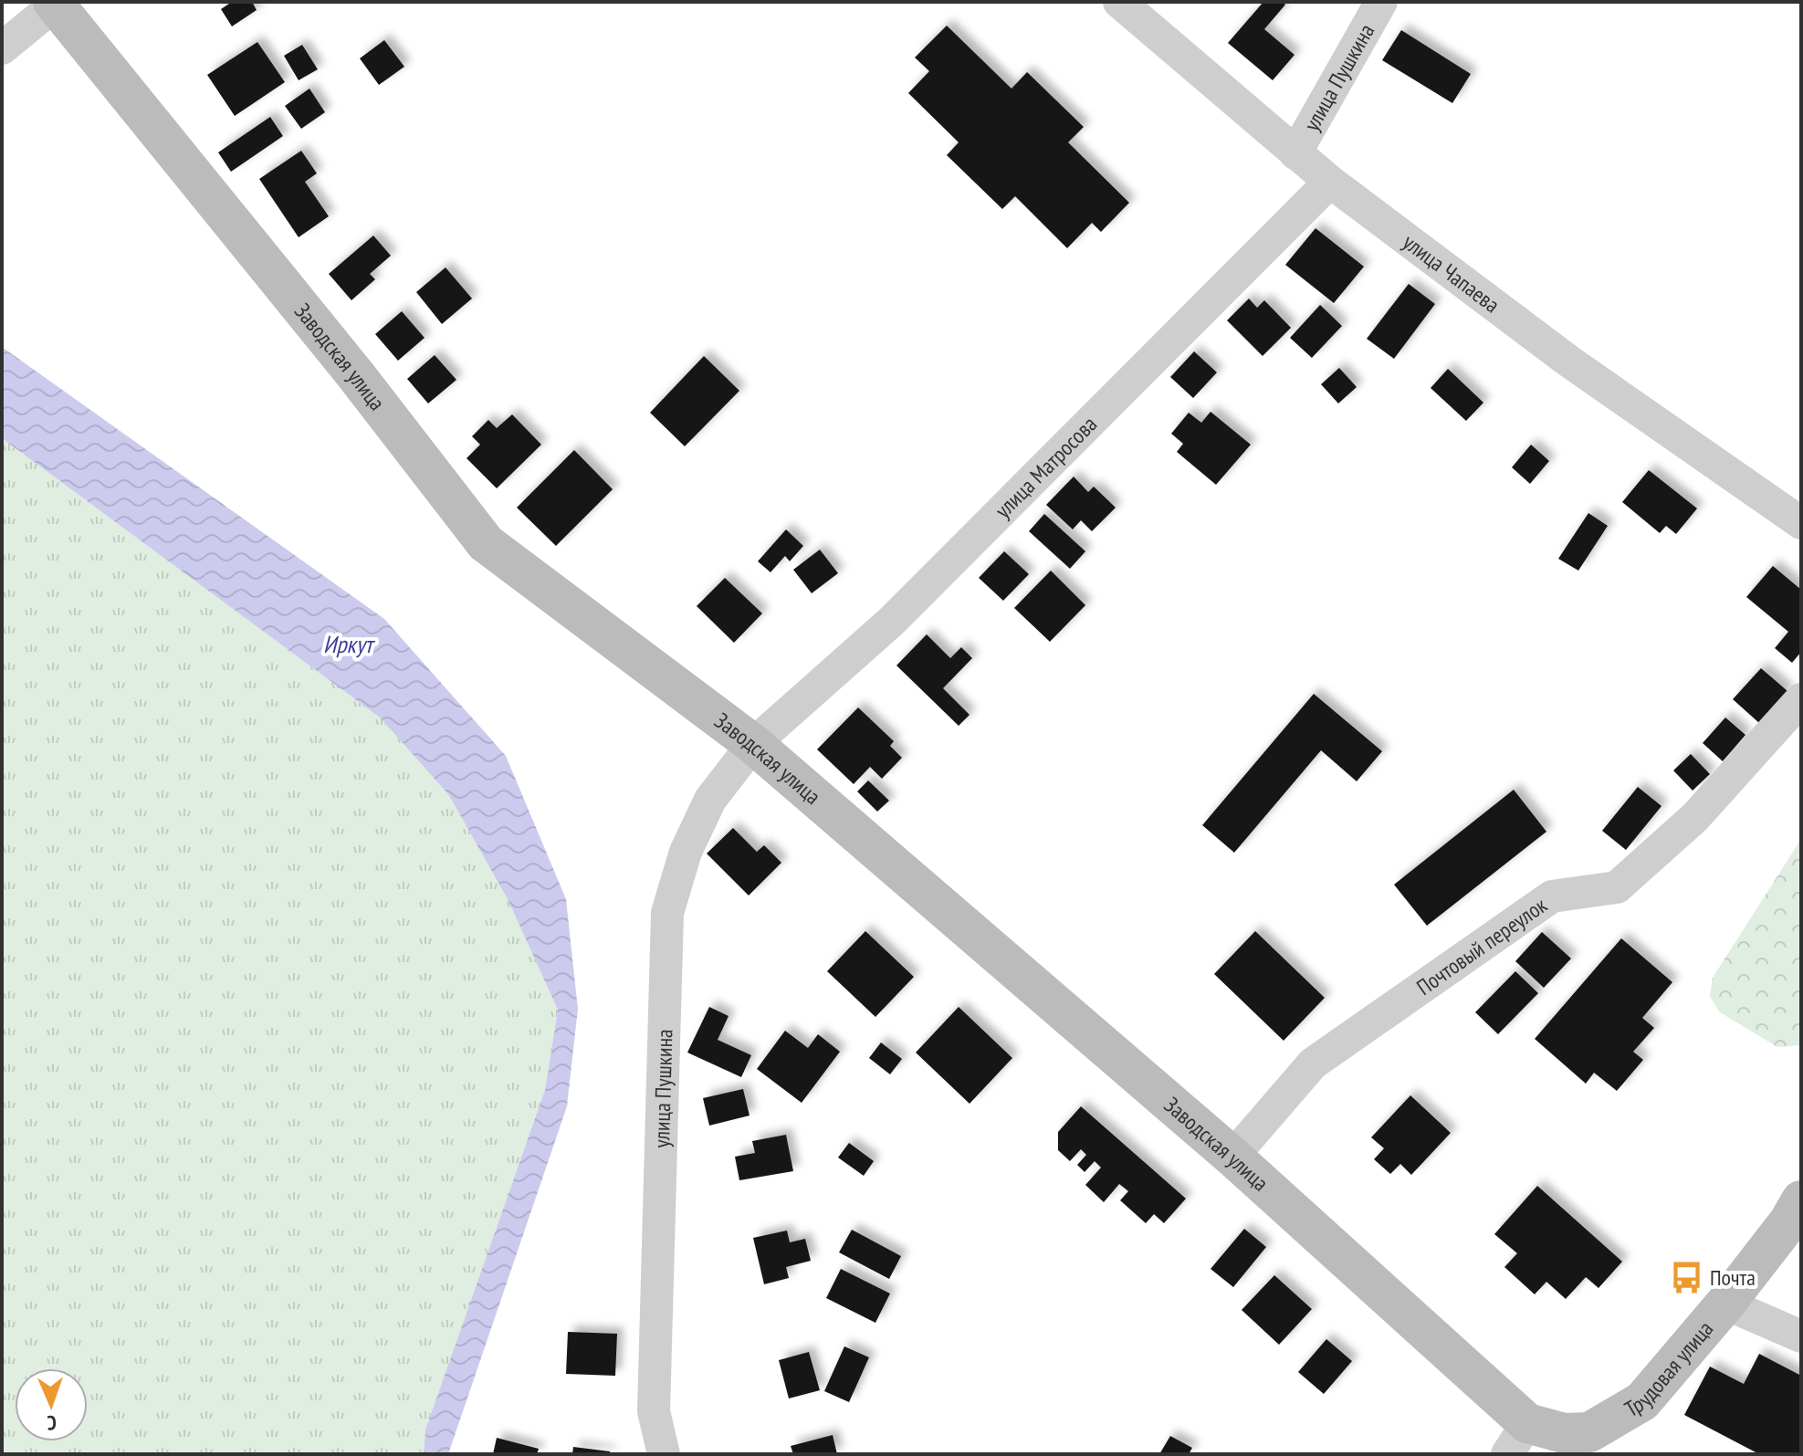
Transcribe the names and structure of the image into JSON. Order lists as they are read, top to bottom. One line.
{"streets":{"street":["улица Пушкина","улица Чапаева","Заводская улица","улица Матросова","Почтовый переулок","Трудовая улица"]},"crossings":[["улица Пушкина","улица Чапаева"],["улица Пушкина","Заводская улица"],["улица Пушкина","улица Матросова"],["улица Чапаева","улица Матросова"],["Заводская улица","улица Матросова"],["Заводская улица","Почтовый переулок"],["Заводская улица","Трудовая улица"]],"water":["Иркут"],"places":{"bus stop":["Почта"]},"north":"bottom"}
